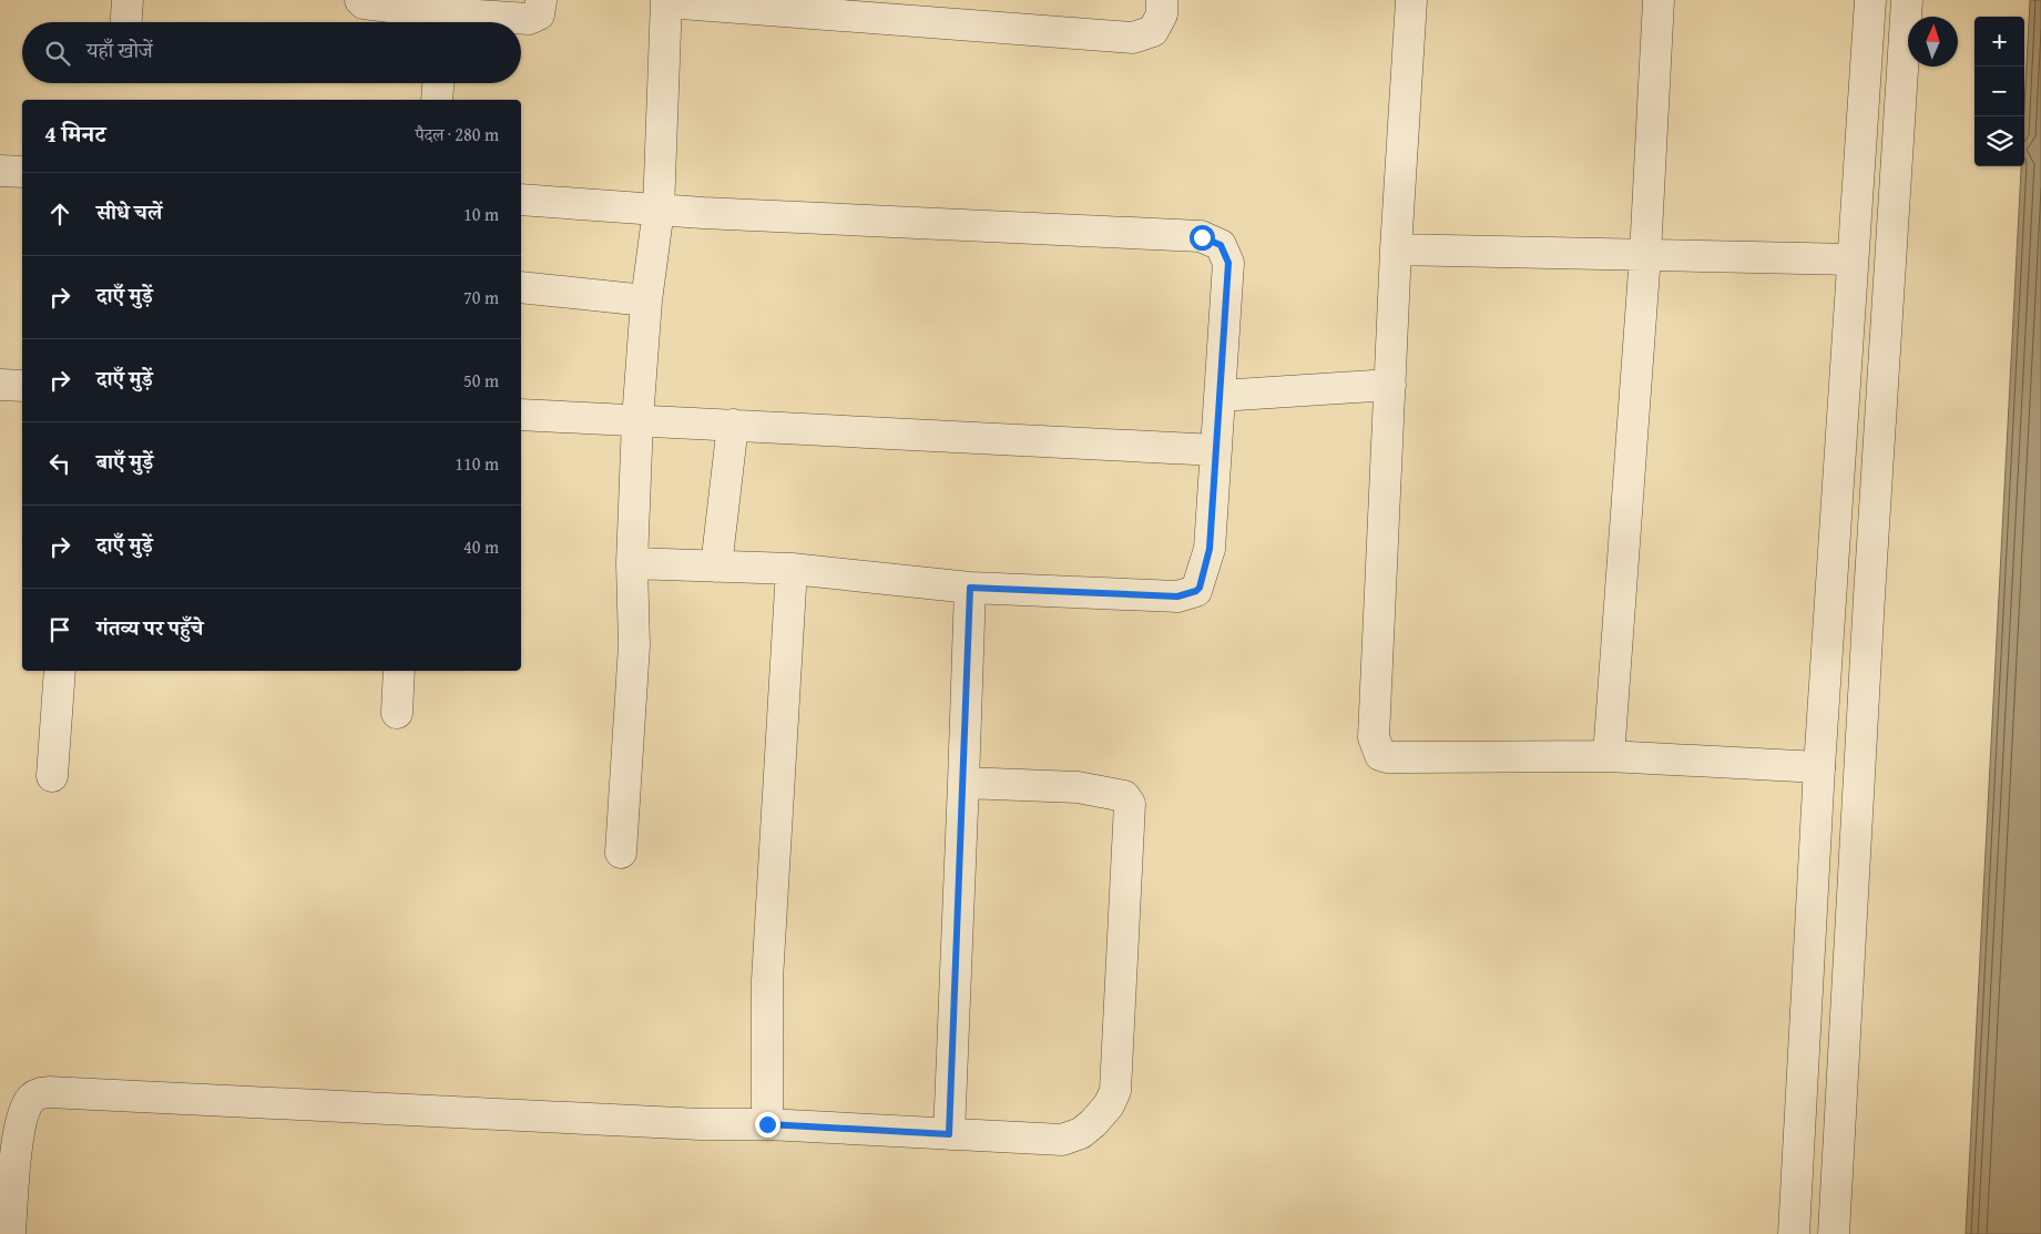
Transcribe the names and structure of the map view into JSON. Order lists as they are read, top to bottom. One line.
{"north":"top","page":{"map_buttons":["+","−"],"search":"यहाँ खोजें","heading":["4 मिनट","पैदल · 280 m"],"list":[["सीधे चलें","10 m"],["दाएँ मुड़ें","70 m"],["दाएँ मुड़ें","50 m"],["बाएँ मुड़ें","110 m"],["दाएँ मुड़ें","40 m"],"गंतव्य पर पहुँचे"]}}
